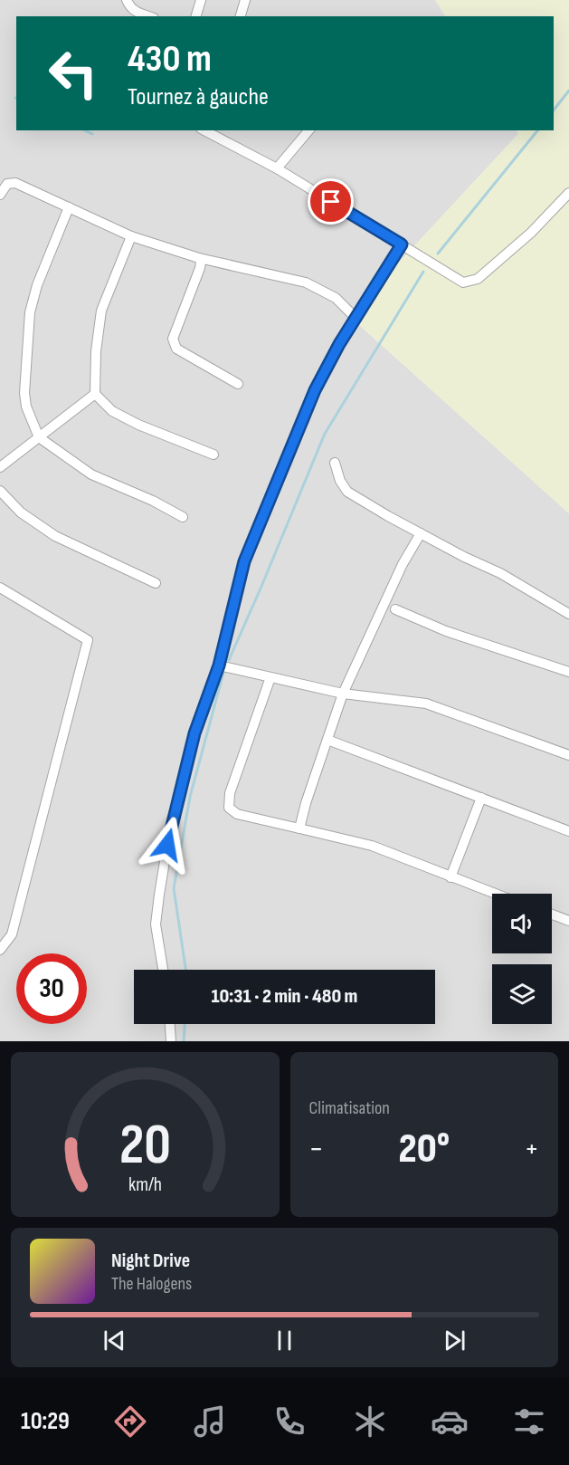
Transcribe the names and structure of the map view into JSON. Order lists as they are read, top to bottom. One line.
{"page":{"turn":["430 m","Tournez à gauche"],"limit":"30","trip":"10:31 · 2 min · 480 m","tile":"Climatisation","heat":["−","20°","+"],"song":["Night Drive","The Halogens"],"tabs":"10:29","gauge":["20","km/h"]}}
